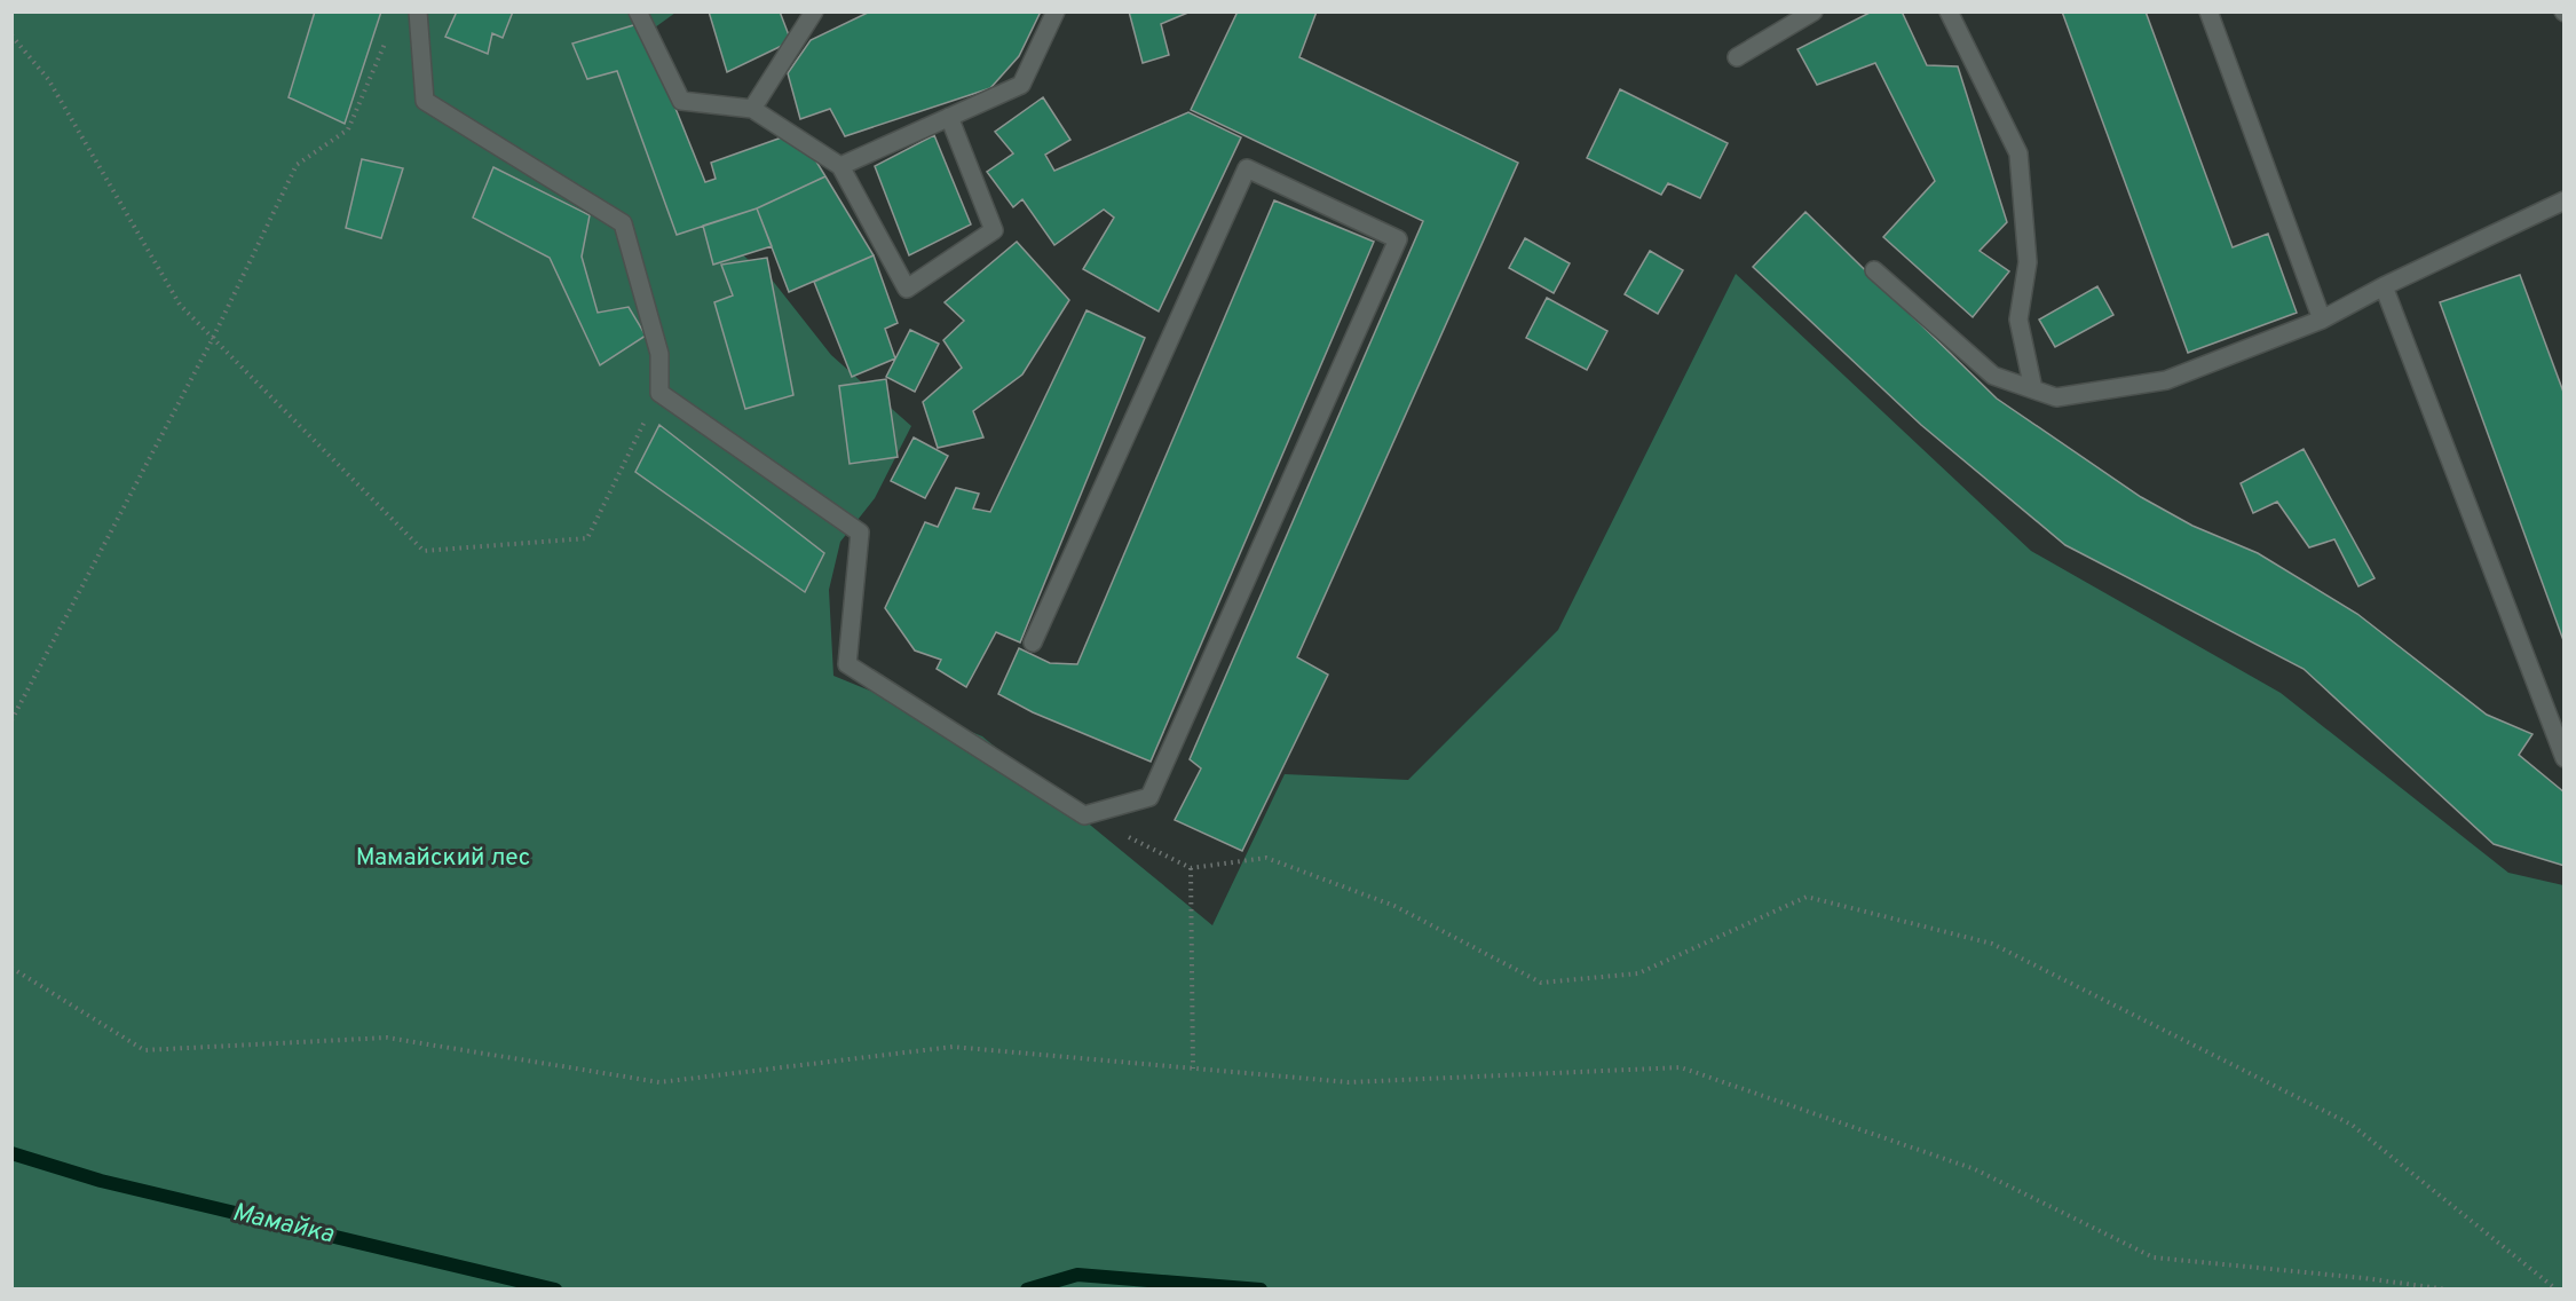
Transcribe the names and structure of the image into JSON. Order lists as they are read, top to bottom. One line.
{"water":["Мамайка"],"parks":["Мамайский лес"]}
